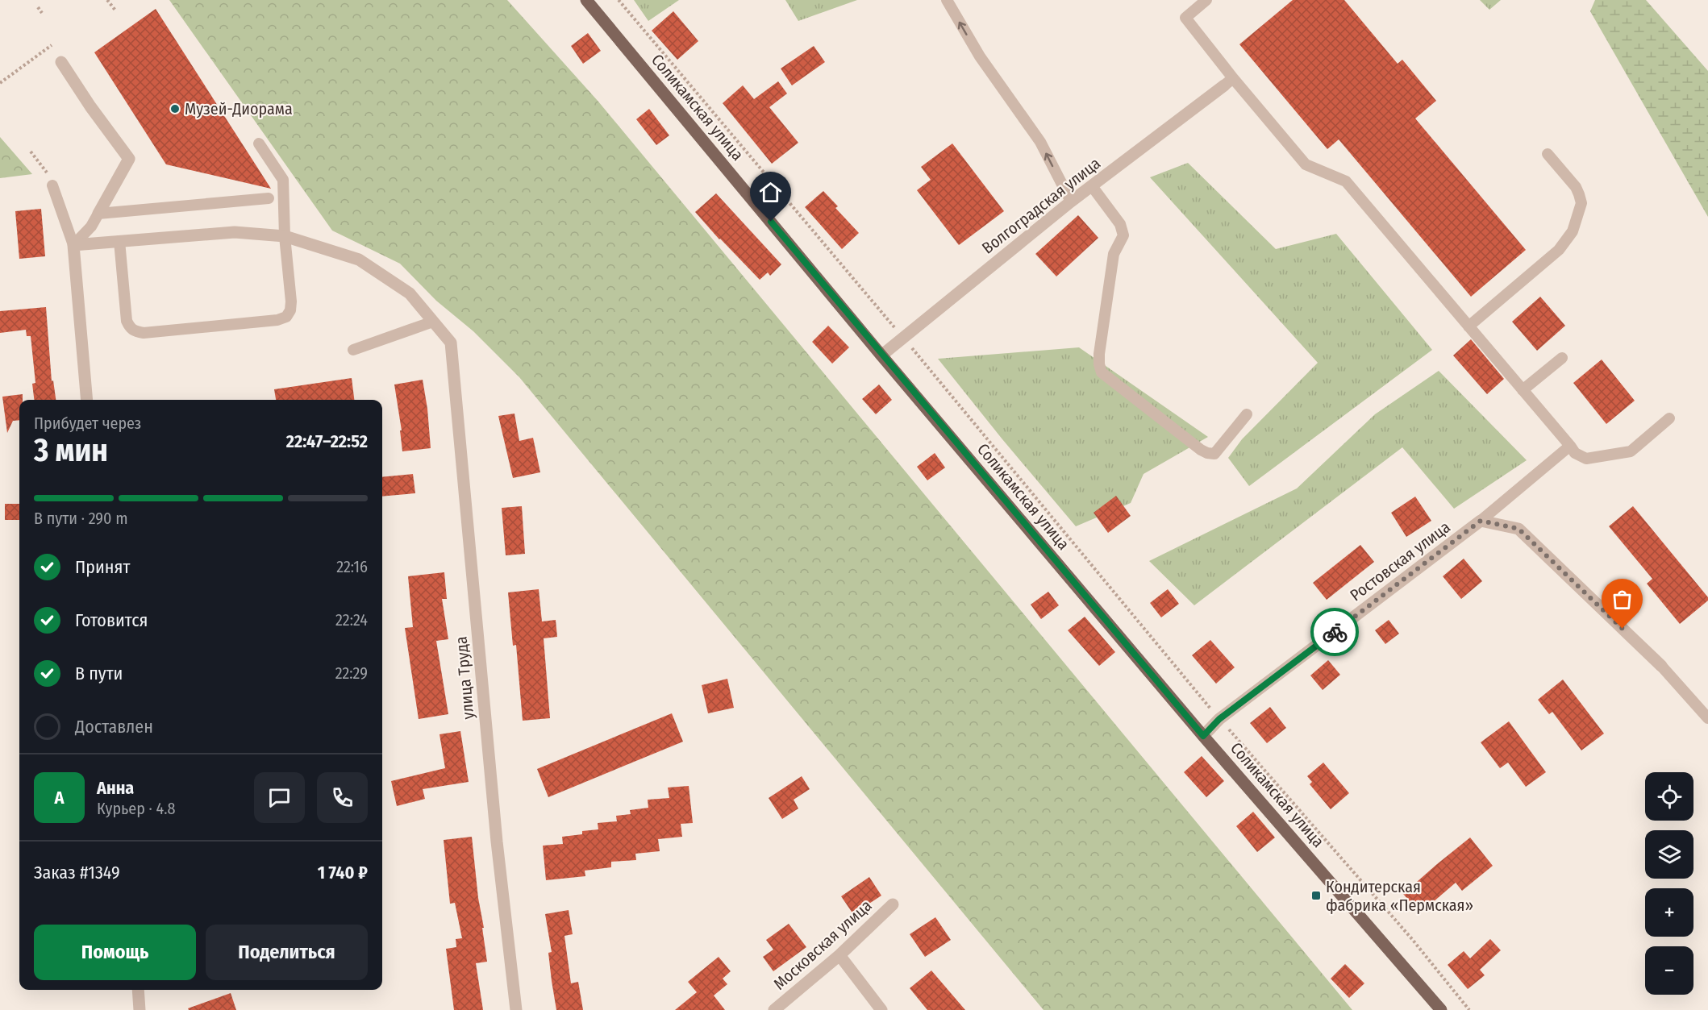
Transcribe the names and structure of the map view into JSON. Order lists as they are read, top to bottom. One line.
{"streets":{"main road":["Соликамская улица"],"street":["Волгоградская улица","Ростовская улица","улица Труда","Московская улица"]},"crossings":[["Соликамская улица","Волгоградская улица"],["Соликамская улица","Ростовская улица"]],"places":{"other":["Музей-Диорама"],"transit":["Кондитерская фабрика «Пермская»"]},"page":{"heading":["3 мин","Прибудет через","22:47–22:52"],"panel":["Анна","Курьер · 4.8","Заказ #1349","1 740 ₽"],"bar":"В пути · 290 m","list":[["Принят","22:16"],["Готовится","22:24"],["В пути","22:29"],"Доставлен"],"map_buttons":["+","−"],"round":"А","buttons":["Помощь","Поделиться"]}}
